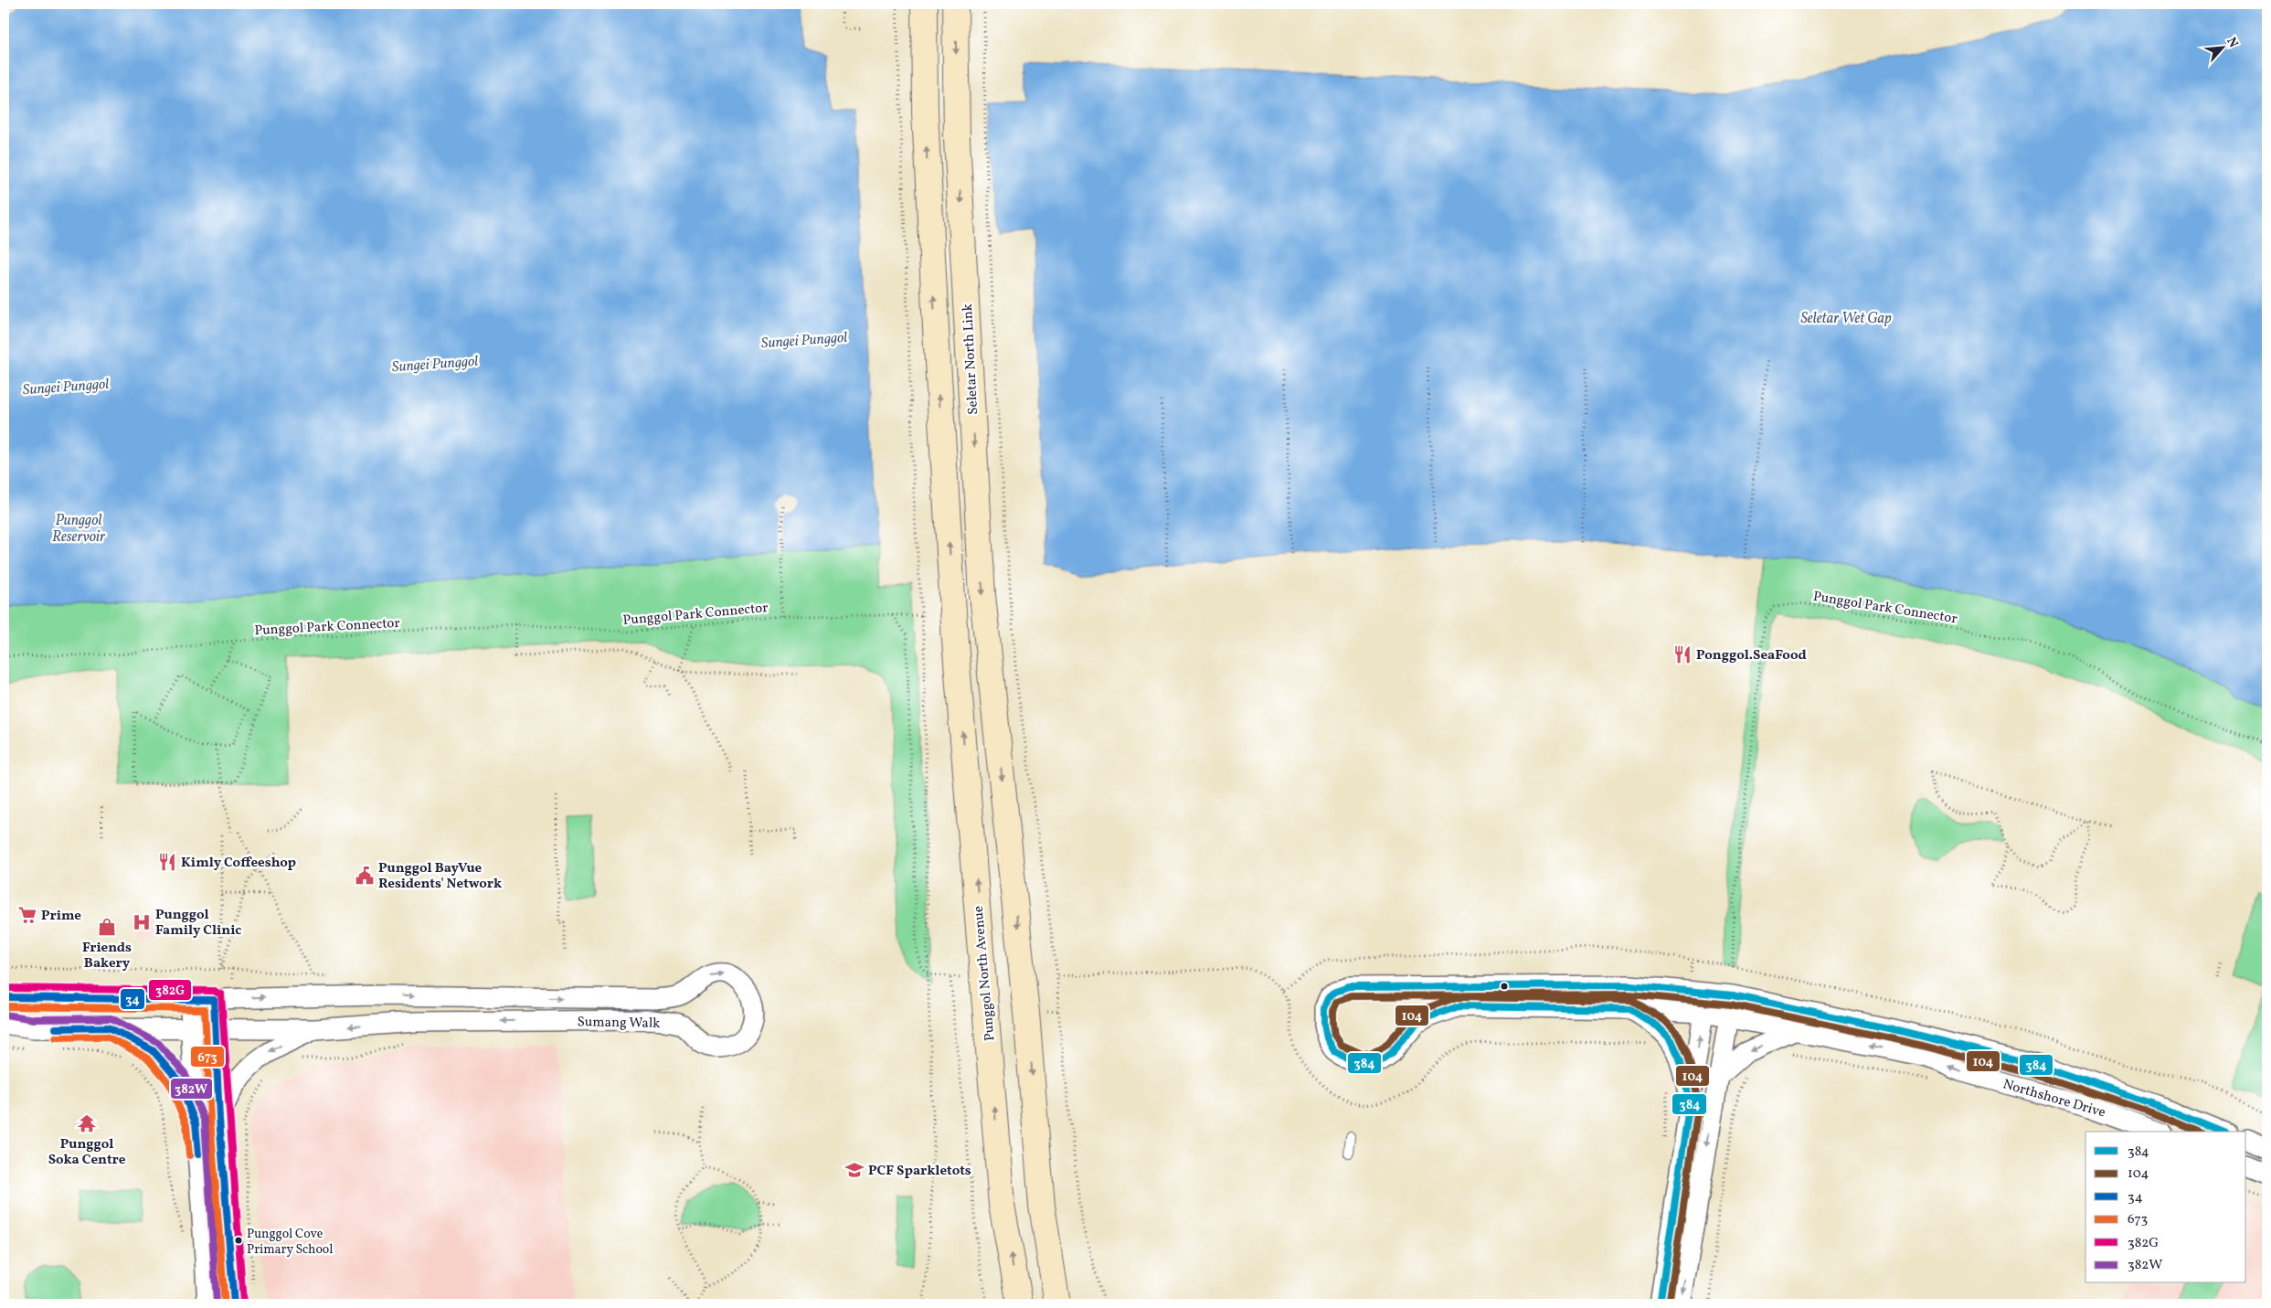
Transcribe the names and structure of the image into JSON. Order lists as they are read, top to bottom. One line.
{"streets":{"main road":["Seletar North Link","Punggol North Avenue"],"street":["Sumang Walk","Northshore Drive"],"path":["Punggol Park Connector"]},"one_way":["Seletar North Link","Punggol North Avenue"],"water":["Seletar Wet Gap","Sungei Punggol","Punggol Reservoir"],"places":{"restaurant":["Ponggol.SeaFood","Kimly Coffeeshop"],"public building":["Punggol BayVue Residents' Network"],"supermarket":["Prime"],"hospital":["Punggol Family Clinic"],"shop":["Friends Bakery"],"temple":["Punggol Soka Centre"],"school or university":["PCF Sparkletots"],"other":["Punggol Cove Primary School"]},"lines":["transit line 384","transit line 382G","transit line 104","transit line 34","transit line 673","transit line 382W"],"legend":["384","104","34","673","382G","382W"],"north":"top right"}
